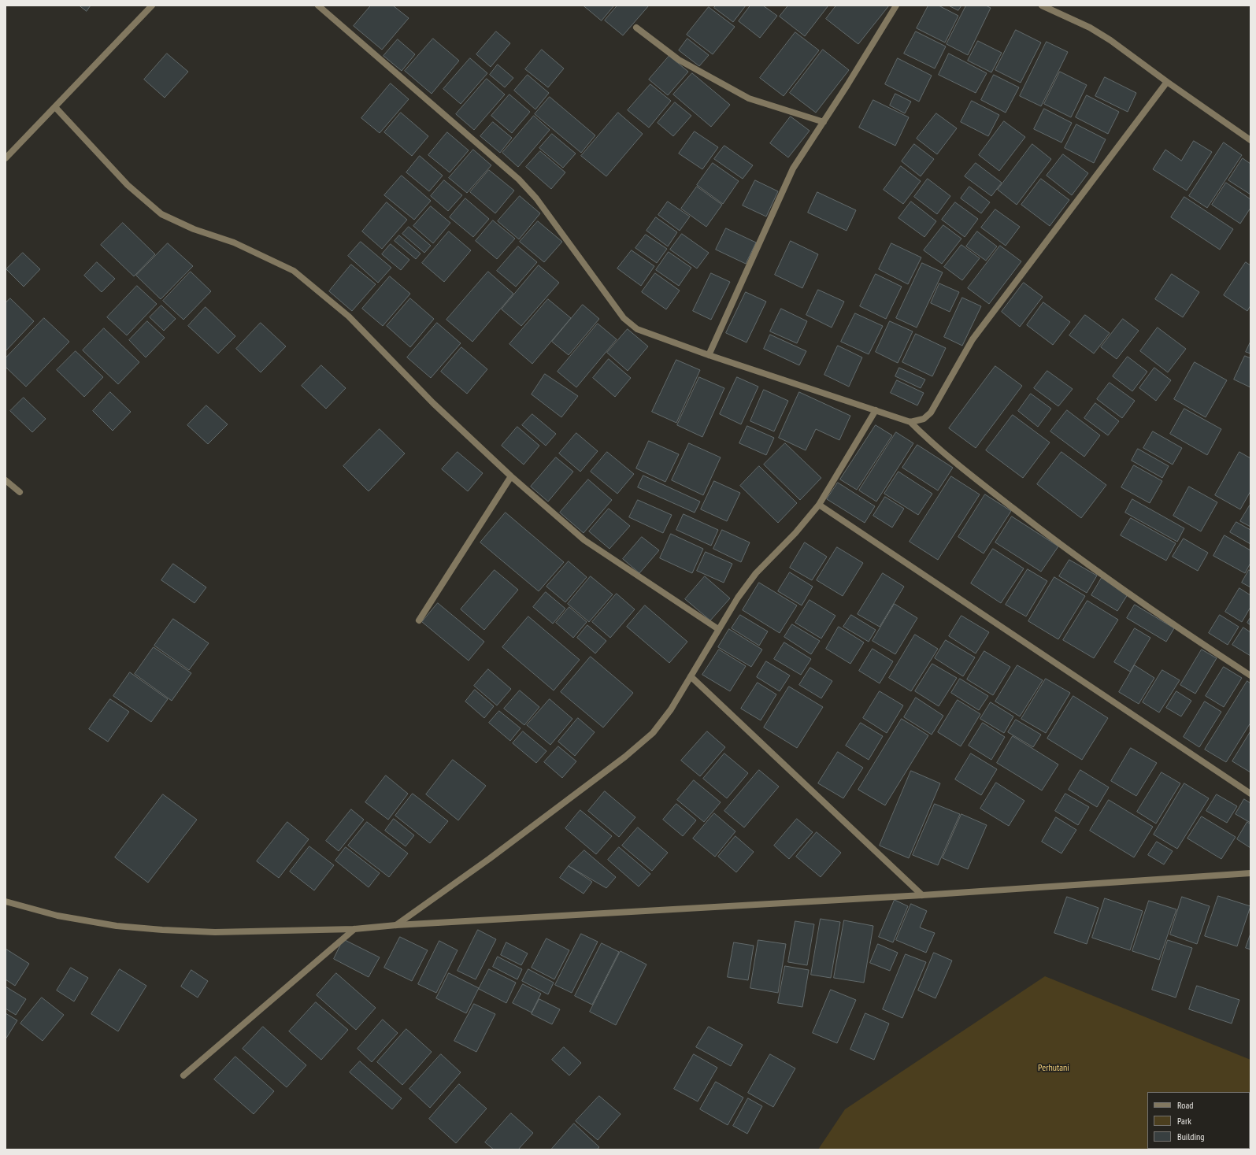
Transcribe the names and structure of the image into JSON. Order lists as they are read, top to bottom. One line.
{"parks":["Perhutani"],"legend":["Road","Park","Building"]}
